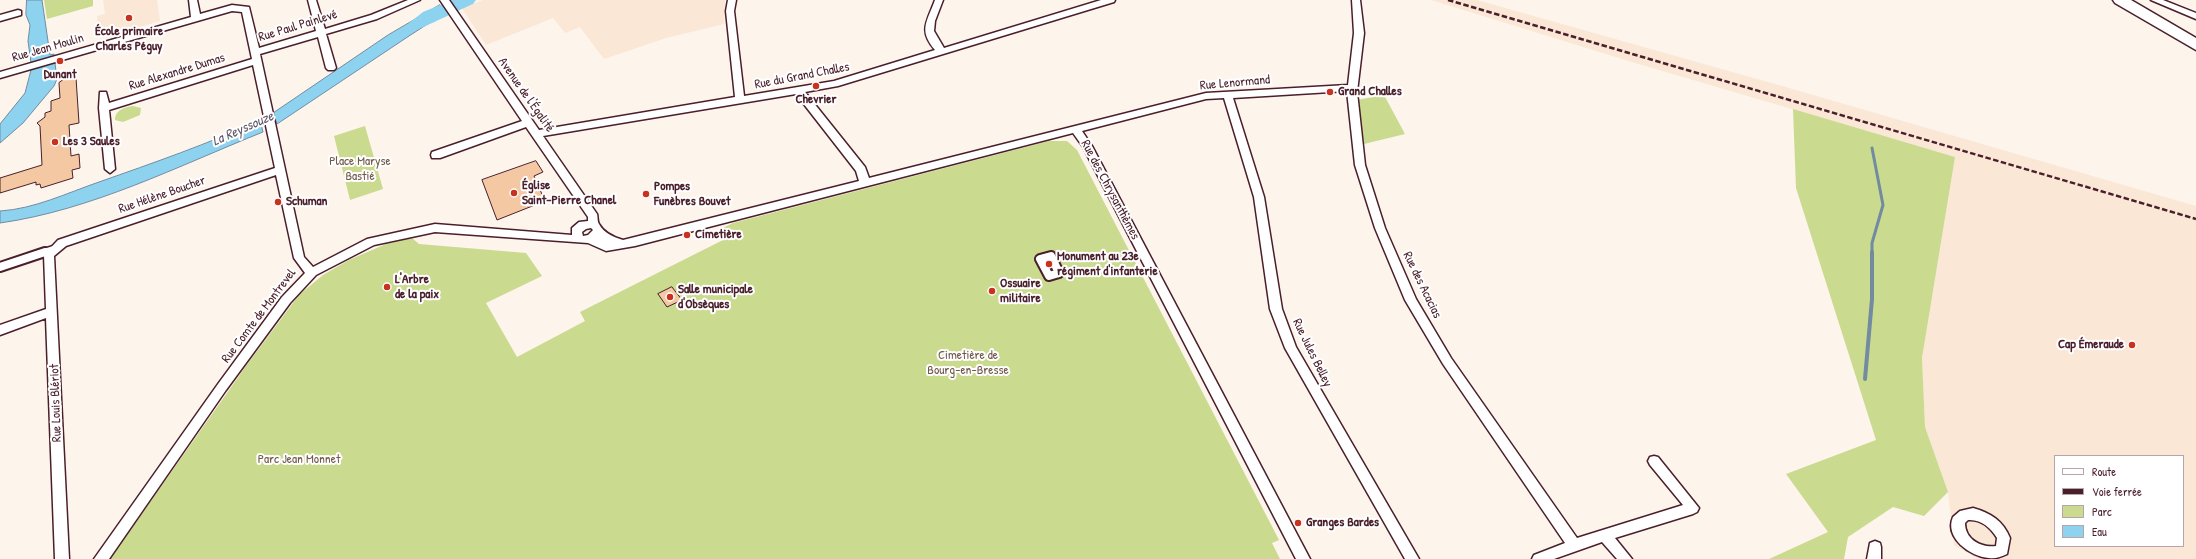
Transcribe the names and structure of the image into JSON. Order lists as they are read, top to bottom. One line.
{"streets":{"street":["Rue Paul Painlevé","Rue Jean Moulin","Rue Alexandre Dumas","Rue du Grand Challes","Rue Lenormand","Avenue de l'Égalité","Rue des Chrysanthèmes","Rue Hélène Boucher","Rue des Acacias","Rue Comte de Montrevel","Rue Jules Belley","Rue Louis Blériot"]},"crossings":[["Rue Paul Painlevé","Rue Jean Moulin"],["Rue Paul Painlevé","Rue Alexandre Dumas"],["Rue Jean Moulin","Rue Alexandre Dumas"],["Rue du Grand Challes","Avenue de l'Égalité"],["Rue Lenormand","Rue des Chrysanthèmes"],["Rue Lenormand","Rue des Acacias"],["Rue Lenormand","Rue Jules Belley"],["Avenue de l'Égalité","Rue des Chrysanthèmes"],["Avenue de l'Égalité","Rue Comte de Montrevel"],["Rue des Chrysanthèmes","Rue Comte de Montrevel"],["Rue Hélène Boucher","Rue Louis Blériot"]],"water":["La Reyssouze"],"parks":["Place Maryse Bastié","Cimetière de Bourg-en-Bresse","Parc Jean Monnet"],"places":["École primaire Charles Péguy","Dunant","Chevrier","Grand Challes","Les 3 Saules","Église Saint-Pierre Chanel","Pompes Funèbres Bouvet","Schuman","Cimetière","Monument au 23e régiment d'infanterie","L'Arbre de la paix","Ossuaire militaire","Salle municipale d'Obsèques","Cap Émeraude","Granges Bardes"],"legend":["Route","Voie ferrée","Parc","Eau"]}
